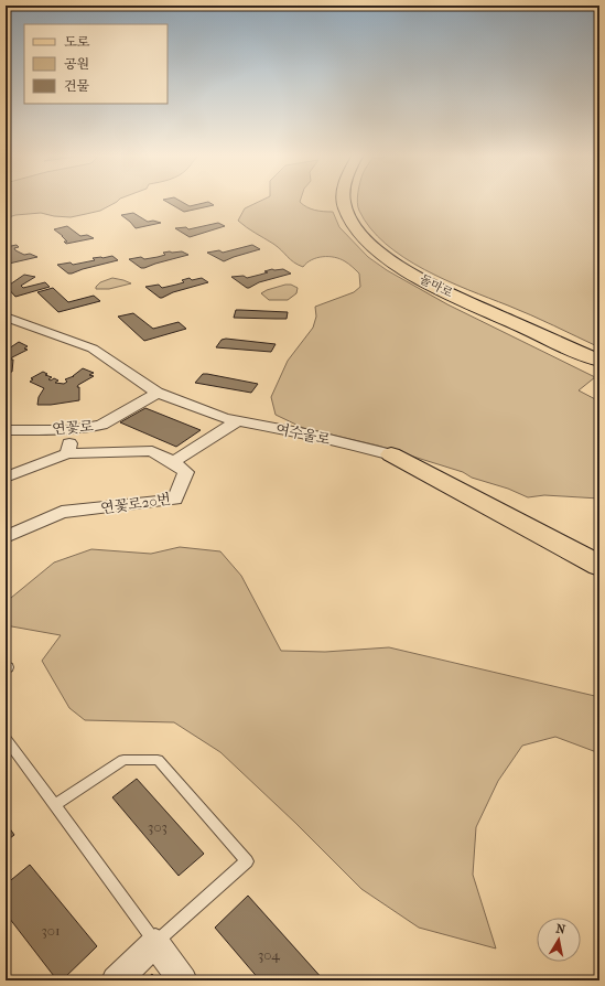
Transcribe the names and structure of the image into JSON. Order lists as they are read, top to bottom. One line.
{"streets":{"main road":["돌마로"],"street":["연꽃로","여수울로","연꽃로20번"]},"crossings":[["연꽃로","여수울로"]],"house_numbers":["303","301","304"],"legend":["도로","공원","건물"],"north":"top"}
